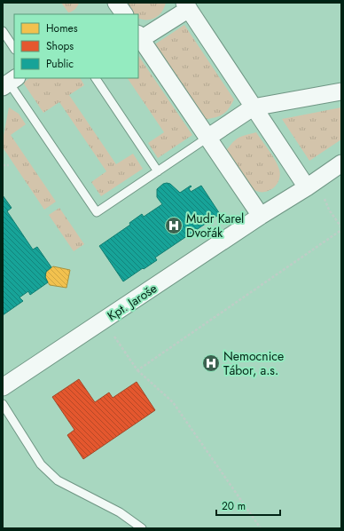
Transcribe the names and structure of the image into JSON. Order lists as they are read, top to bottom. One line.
{"streets":{"street":["Kpt. Jaroše"]},"places":{"hospital":["Mudr Karel Dvořák","Nemocnice Tábor, a.s."]},"legend":["Homes","Shops","Public"],"scale_bar":"20 m"}
